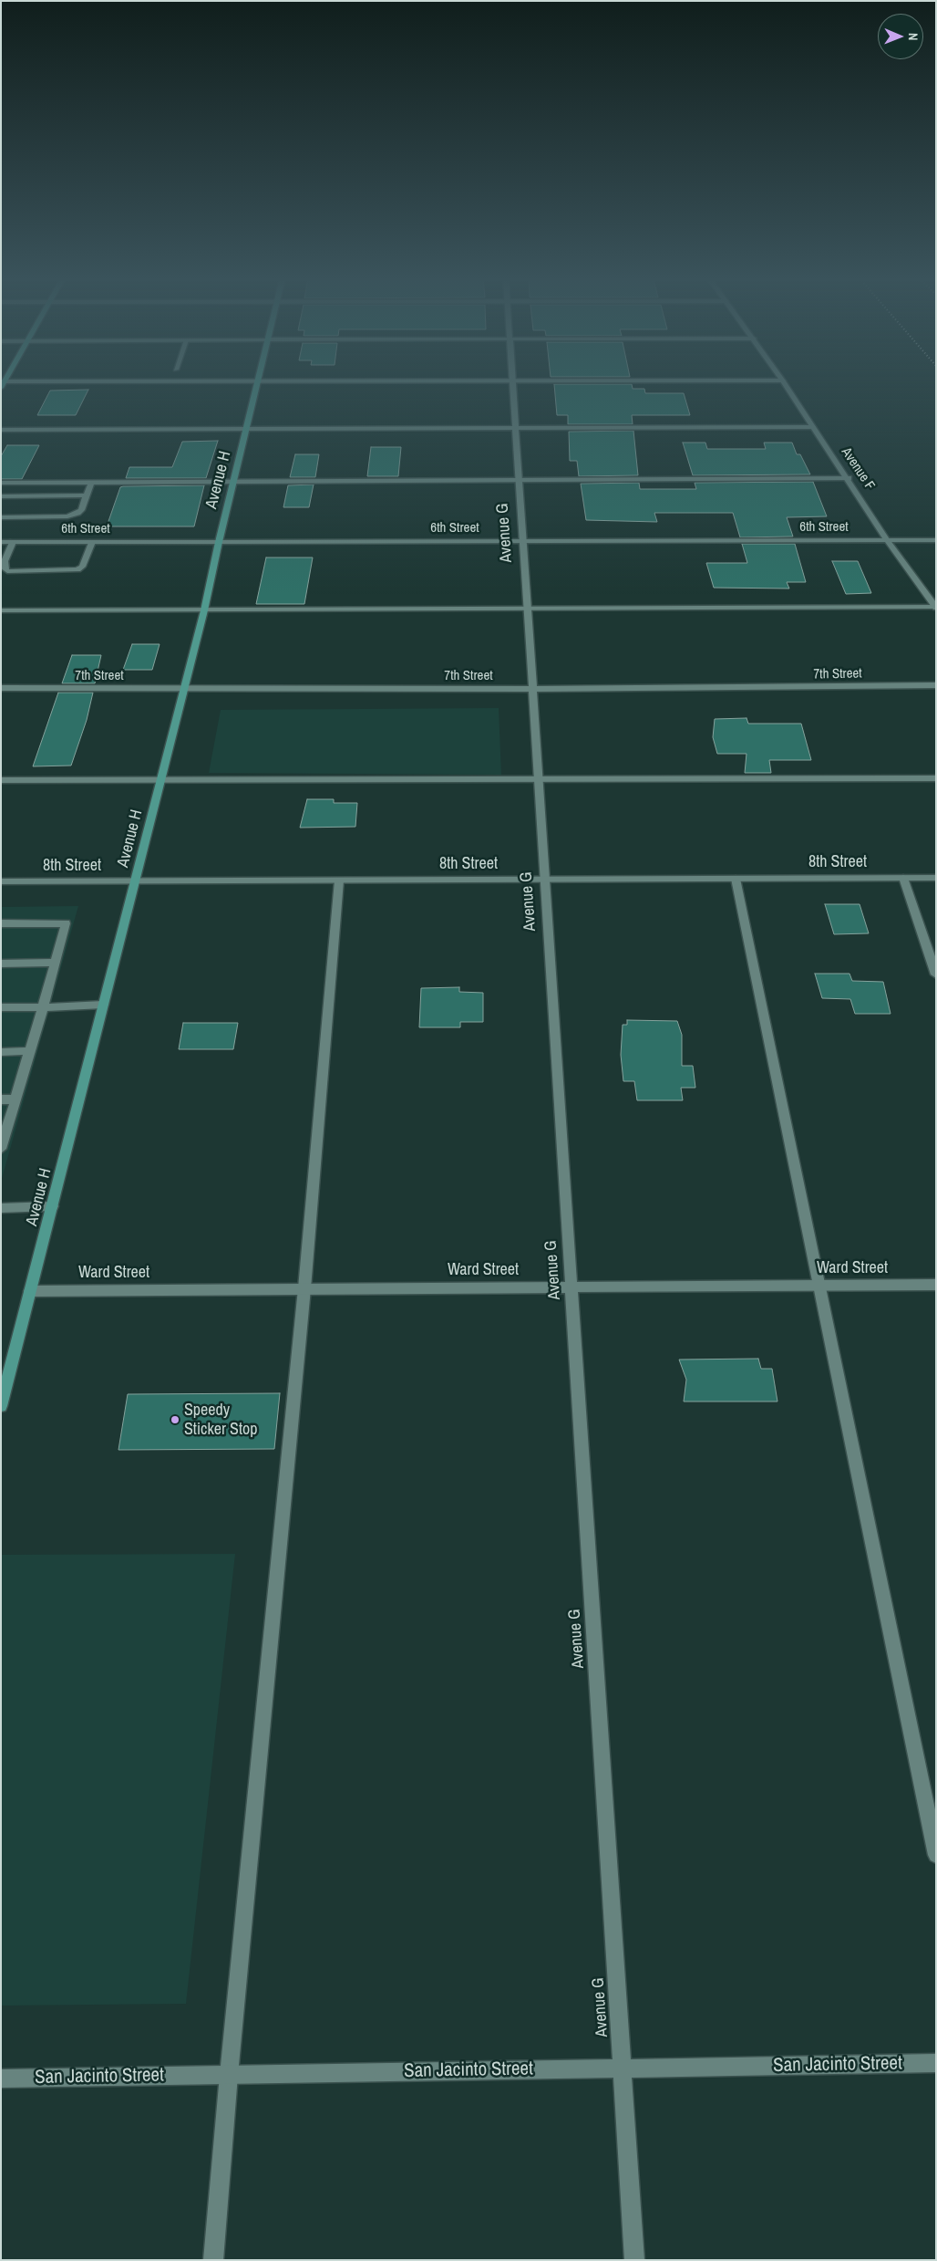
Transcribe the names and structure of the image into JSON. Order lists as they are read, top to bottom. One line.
{"streets":{"main road":["Avenue H"],"street":["Avenue F","6th Street","Avenue G","7th Street","8th Street","Ward Street","San Jacinto Street"]},"crossings":[["Avenue F","6th Street"],["Avenue H","6th Street"],["Avenue H","7th Street"],["Avenue H","8th Street"],["Avenue H","Ward Street"],["6th Street","Avenue G"],["Avenue G","7th Street"],["Avenue G","8th Street"],["Avenue G","Ward Street"],["Avenue G","San Jacinto Street"]],"places":["Speedy Sticker Stop"],"north":"right"}
